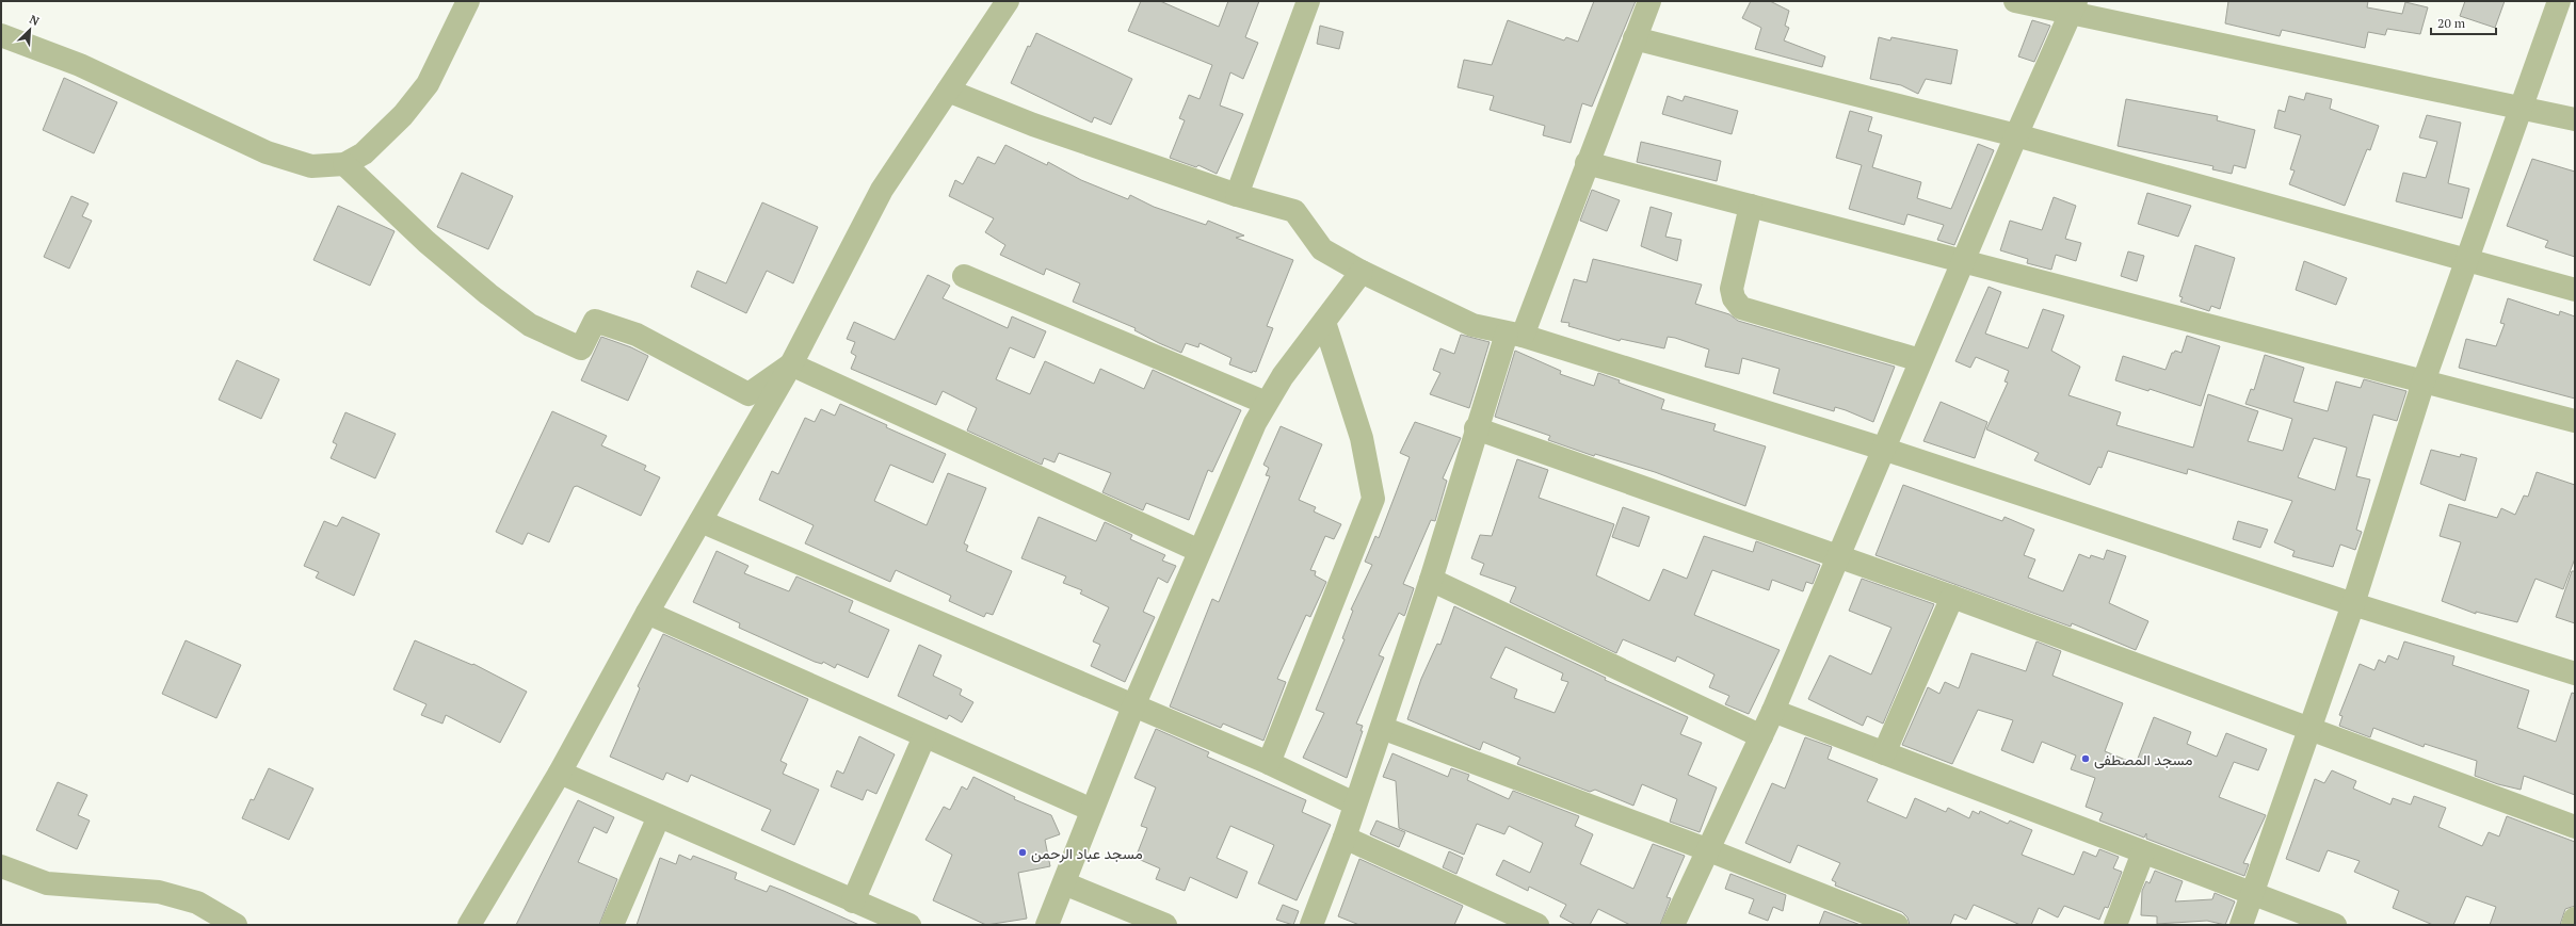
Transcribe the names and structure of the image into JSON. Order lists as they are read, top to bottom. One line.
{"places":["مسجد المصطفى","مسجد عباد الرحمن"],"scale_bar":"20 m","north":"top right"}
